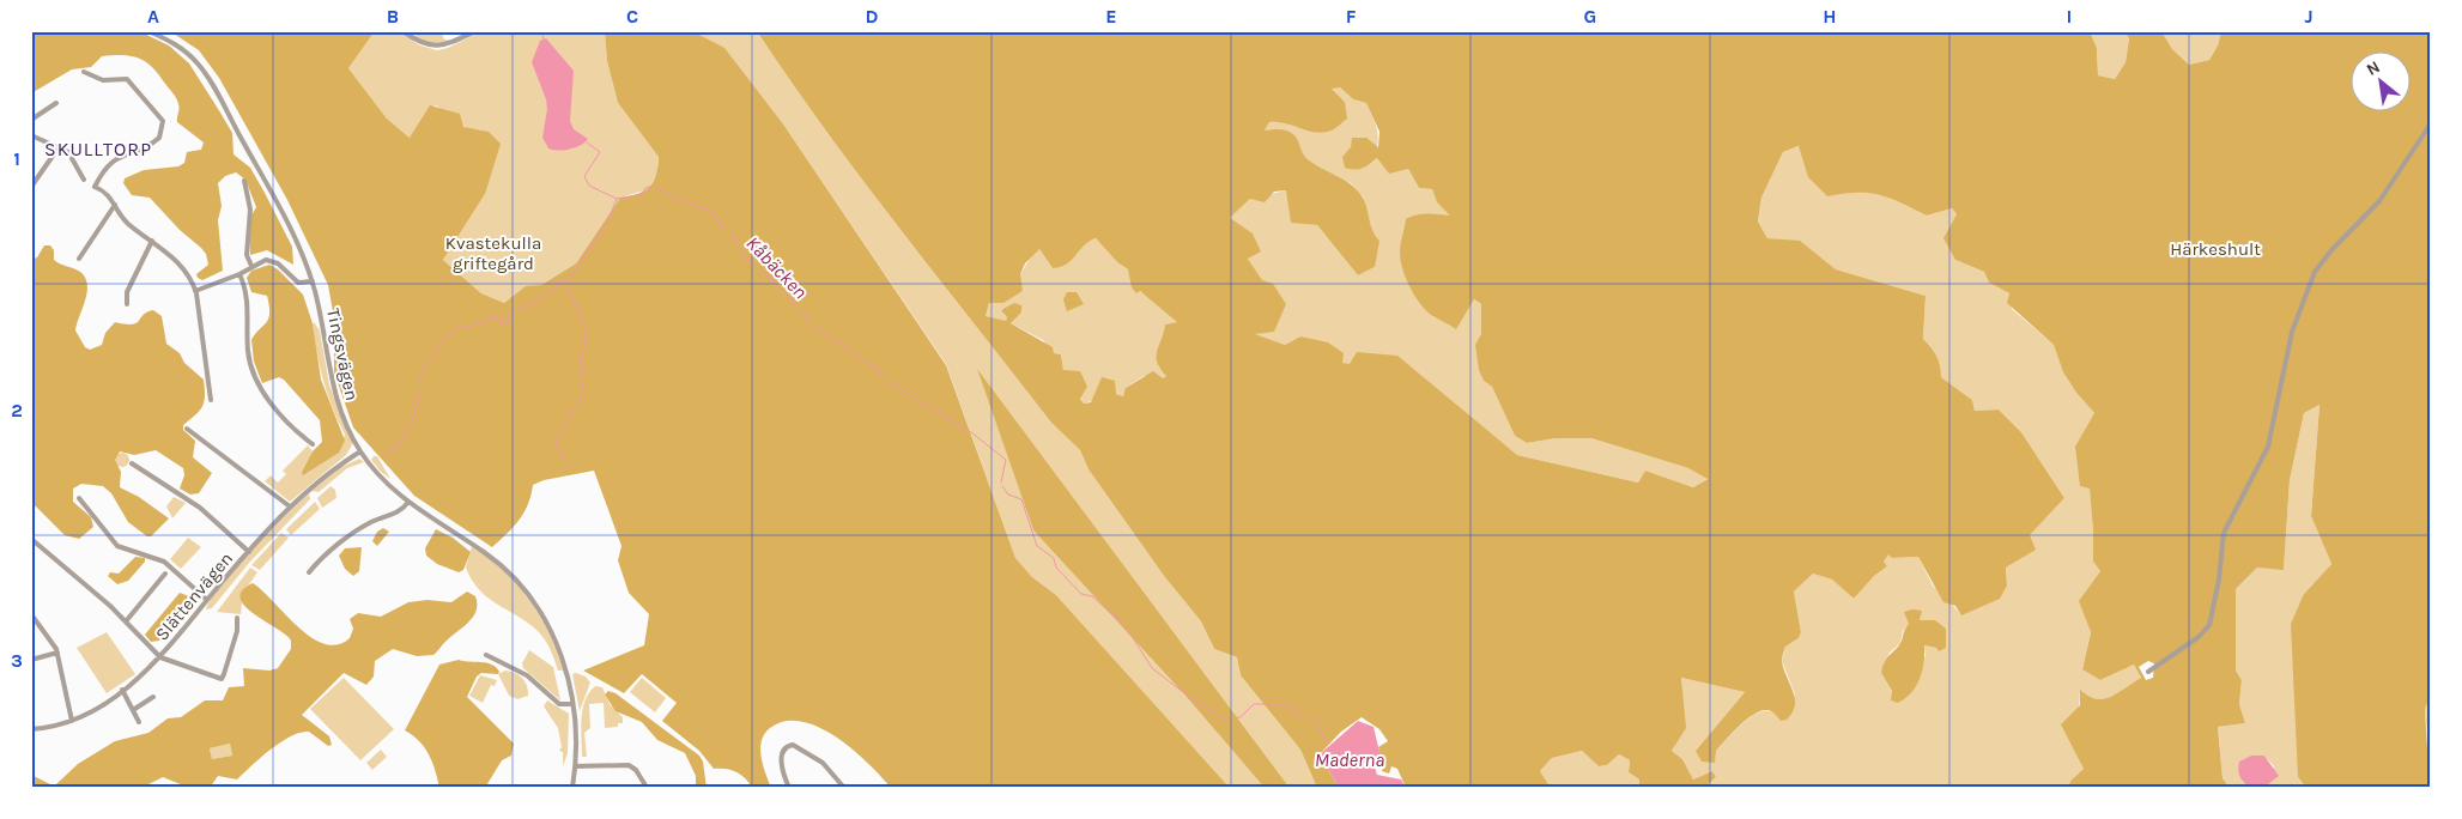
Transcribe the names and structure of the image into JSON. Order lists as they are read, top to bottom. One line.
{"streets":{"street":["Tingsvägen","Slättenvägen"]},"crossings":[["Tingsvägen","Slättenvägen"]],"districts":["SKULLTORP"],"water":["Kåbäcken","Maderna"],"parks":["Kvastekulla griftegård","Härkeshult"],"north":"top left","grid":{"columns":["A","B","C","D","E","F","G","H","I","J"],"rows":["1","2","3"]}}
